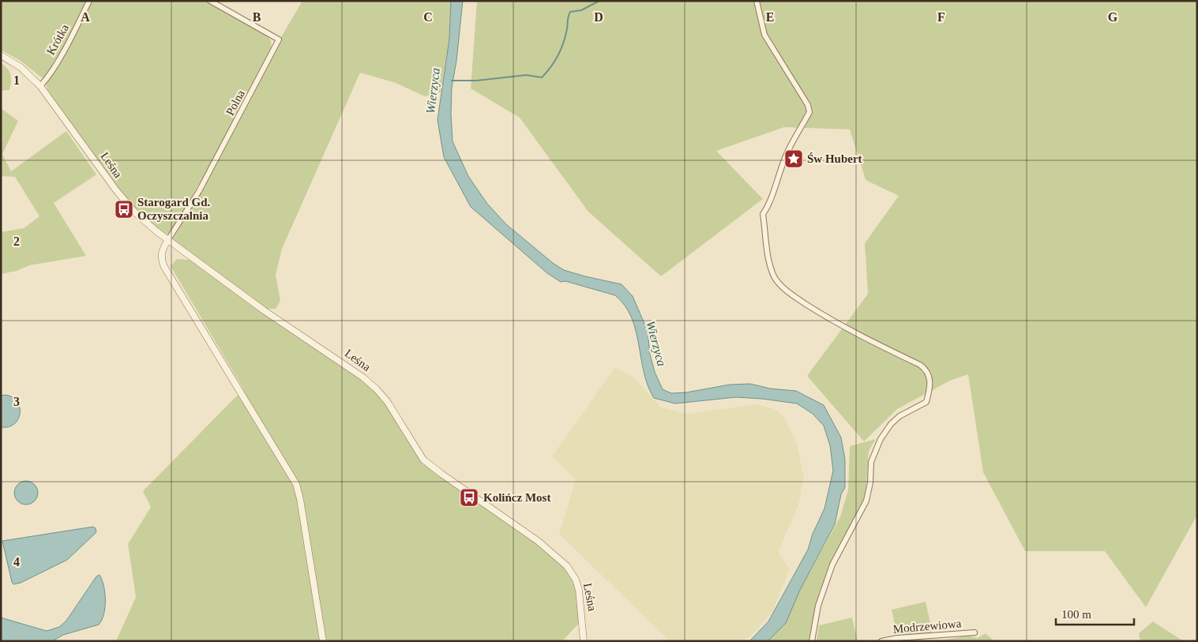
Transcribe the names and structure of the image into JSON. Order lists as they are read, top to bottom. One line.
{"streets":{"street":["Krótka","Polna","Leśna","Modrzewiowa"]},"crossings":[["Krótka","Leśna"],["Polna","Leśna"]],"water":["Wierzyca"],"places":{"place":["Św Hubert"],"bus stop":["Starogard Gd. Oczyszczalnia","Kolińcz Most"]},"scale_bar":"100 m","grid":{"columns":["A","B","C","D","E","F","G"],"rows":["1","2","3","4"]}}
